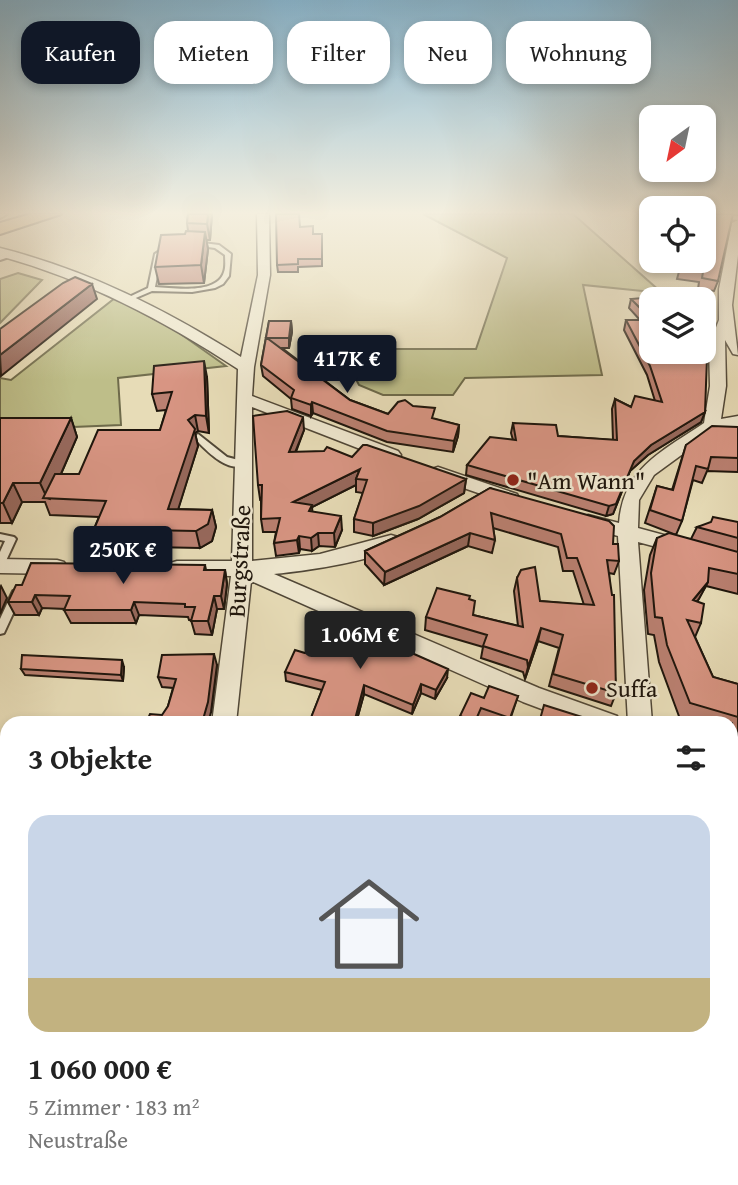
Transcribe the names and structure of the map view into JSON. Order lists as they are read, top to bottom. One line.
{"streets":{"street":["Burgstraße"]},"places":["\"Am Wann\"","Suffa"],"north":"bottom left","page":{"chip":["Kaufen","Mieten","Filter","Neu","Wohnung"],"price":["417K €","250K €","1.06M €"],"heading":"3 Objekte","list":[{"name":"1 060 000 €","note":"5 Zimmer · 183 m² · Neustraße"}]}}
